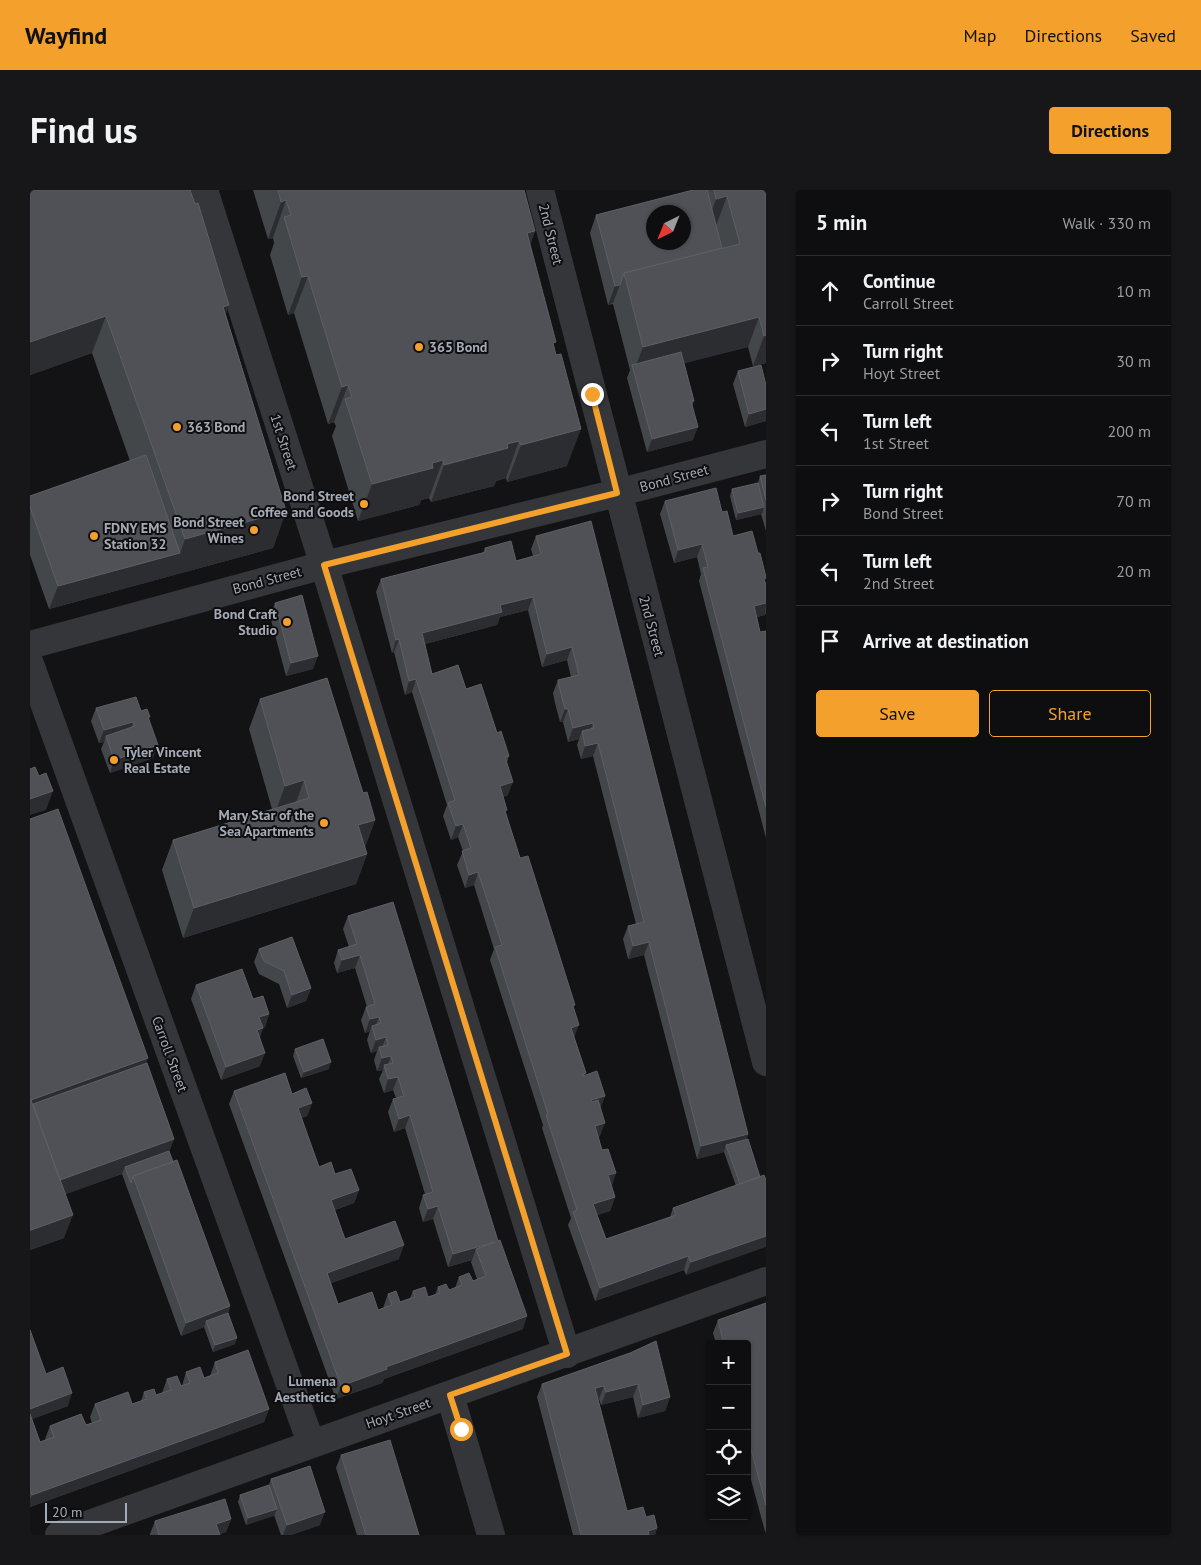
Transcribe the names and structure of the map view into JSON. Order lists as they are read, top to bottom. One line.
{"streets":{"street":["2nd Street","1st Street","Bond Street","Carroll Street","Hoyt Street"]},"crossings":[["2nd Street","Bond Street"],["1st Street","Bond Street"],["1st Street","Hoyt Street"],["Carroll Street","Hoyt Street"]],"places":["365 Bond","363 Bond","Bond Street Coffee and Goods","Bond Street Wines","FDNY EMS Station 32","Bond Craft Studio","Tyler Vincent Real Estate","Mary Star of the Sea Apartments","Lumena Aesthetics"],"scale_bar":"20 m","north":"bottom left","page":{"header":"Wayfind","nav":["Map","Directions","Saved"],"title":"Find us","buttons":["Directions",["Save","Share"]],"heading":["5 min","Walk · 330 m"],"list":[["Continue","Carroll Street","10 m"],["Turn right","Hoyt Street","30 m"],["Turn left","1st Street","200 m"],["Turn right","Bond Street","70 m"],["Turn left","2nd Street","20 m"],"Arrive at destination"],"map_buttons":["+","−"],"scale":"20 m"}}
